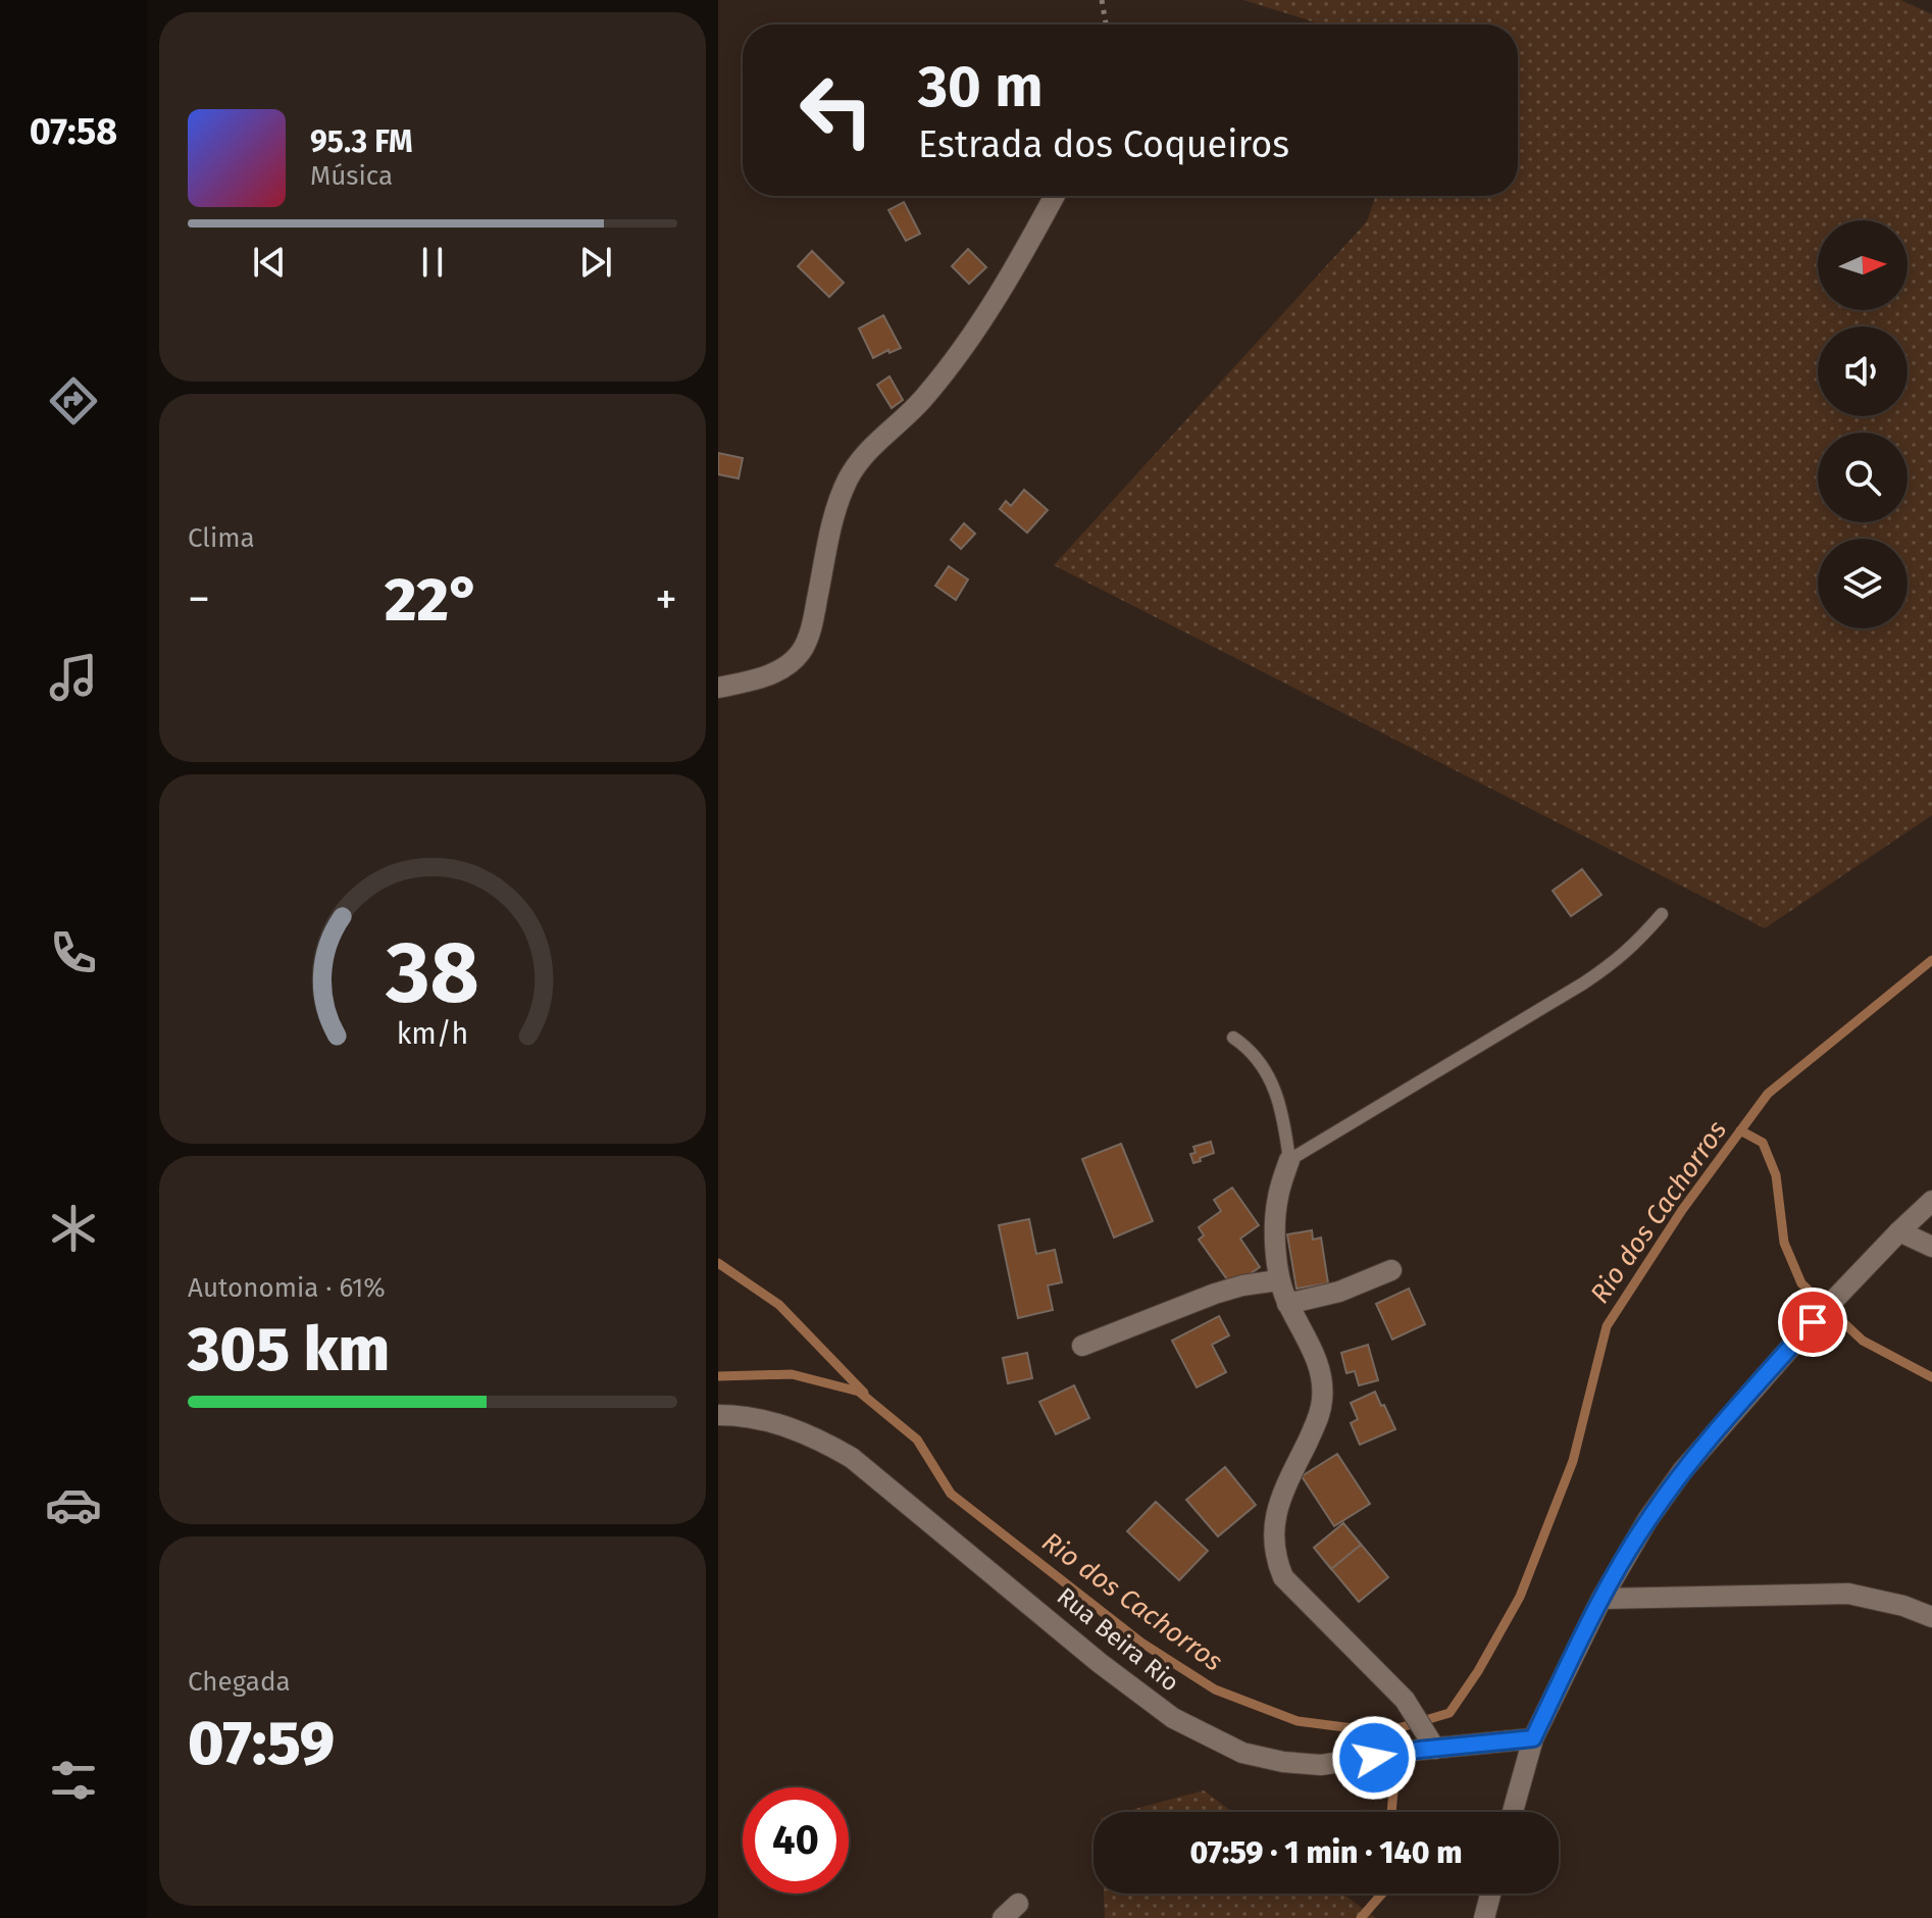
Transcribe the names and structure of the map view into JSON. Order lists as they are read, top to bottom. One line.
{"streets":{"street":["Rua Beira Rio"]},"water":["Rio dos Cachorros"],"north":"right","page":{"tabs":"07:58","turn":["30 m","Estrada dos Coqueiros"],"song":["95.3 FM","Música"],"tile":["Clima",["Autonomia · 61%","305 km"],["Chegada","07:59"]],"heat":["−","22°","+"],"limit":"40","trip":"07:59 · 1 min · 140 m","gauge":["38","km/h"]}}
